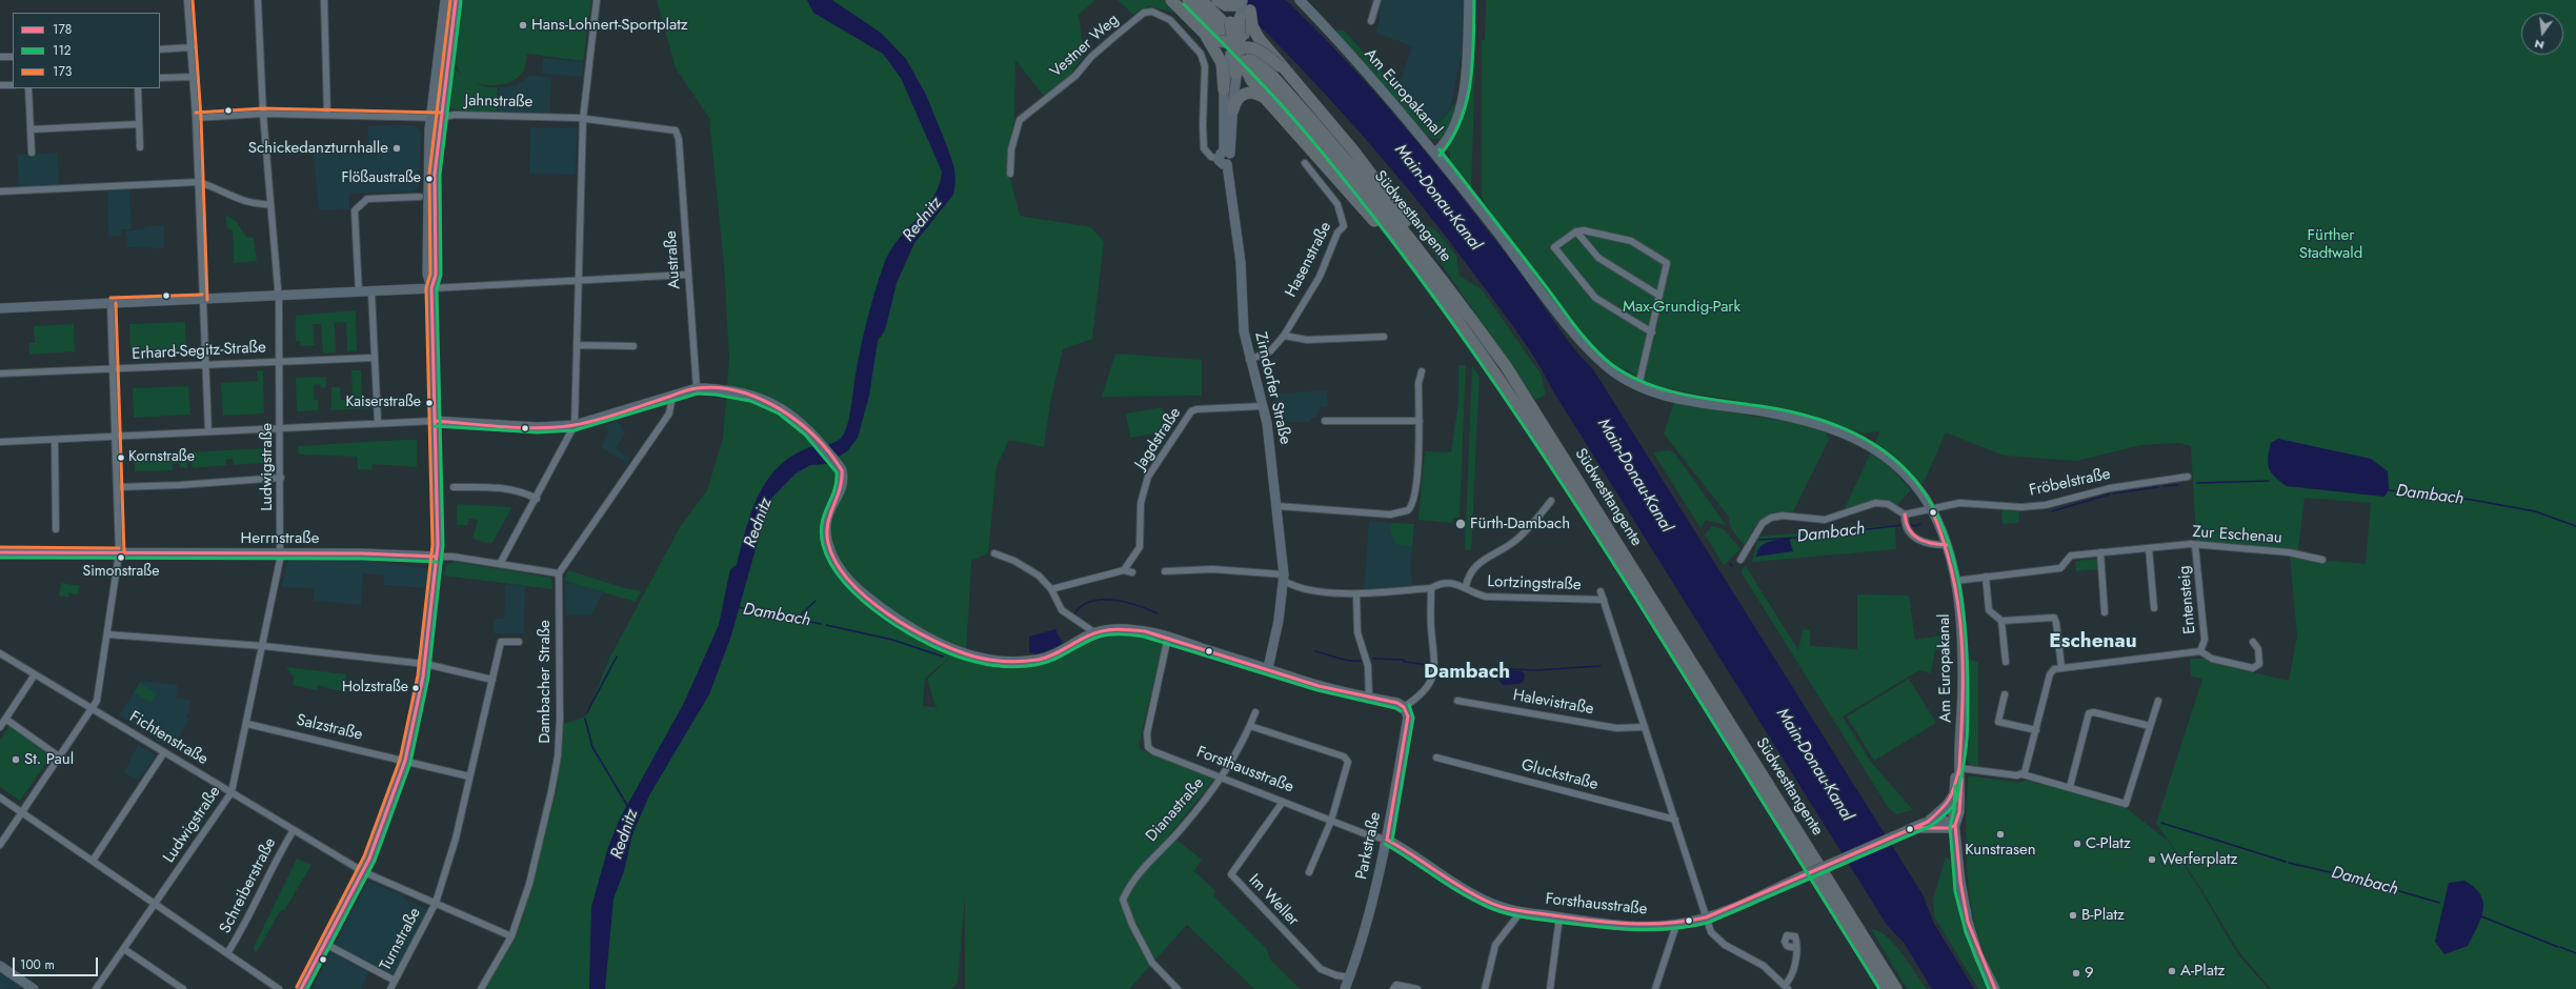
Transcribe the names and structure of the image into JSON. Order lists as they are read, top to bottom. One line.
{"streets":{"highway":["Südwesttangente"],"main road":["Am Europakanal","Zirndorfer Straße","Herrnstraße","Forsthausstraße","Parkstraße"],"street":["Vestner Weg","Jahnstraße","Austraße","Hasenstraße","Erhard-Segitz-Straße","Jagdstraße","Ludwigstraße","Fröbelstraße","Zur Eschenau","Lortzingstraße","Entensteig","Dambacher Straße","Halevistraße","Salzstraße","Fichtenstraße","Gluckstraße","Dianastraße","Schreiberstraße","Im Weller","Turnstraße"]},"crossings":[["Vestner Weg","Zirndorfer Straße"],["Am Europakanal","Fröbelstraße"],["Am Europakanal","Zur Eschenau"],["Am Europakanal","Forsthausstraße"],["Jahnstraße","Austraße"],["Jahnstraße","Ludwigstraße"],["Hasenstraße","Zirndorfer Straße"],["Erhard-Segitz-Straße","Ludwigstraße"],["Zirndorfer Straße","Jagdstraße"],["Ludwigstraße","Herrnstraße"],["Ludwigstraße","Salzstraße"],["Ludwigstraße","Fichtenstraße"],["Zur Eschenau","Entensteig"],["Herrnstraße","Dambacher Straße"],["Dambacher Straße","Fichtenstraße"],["Fichtenstraße","Schreiberstraße"],["Fichtenstraße","Turnstraße"],["Forsthausstraße","Dianastraße"],["Forsthausstraße","Parkstraße"],["Forsthausstraße","Im Weller"],["Parkstraße","Im Weller"]],"districts":["Eschenau","Dambach"],"water":["Main-Donau-Kanal","Rednitz","Dambach"],"parks":["Fürther Stadtwald","Max-Grundig-Park"],"places":["Hans-Lohnert-Sportplatz","Schickedanzturnhalle","Flößaustraße","Kaiserstraße","Kornstraße","Fürth-Dambach","Simonstraße","Holzstraße","St. Paul","Kunstrasen","C-Platz","Werferplatz","B-Platz","A-Platz","9"],"lines":["transit line 178","transit line 112","transit line 173"],"legend":["178","112","173"],"scale_bar":"100 m","north":"bottom"}
